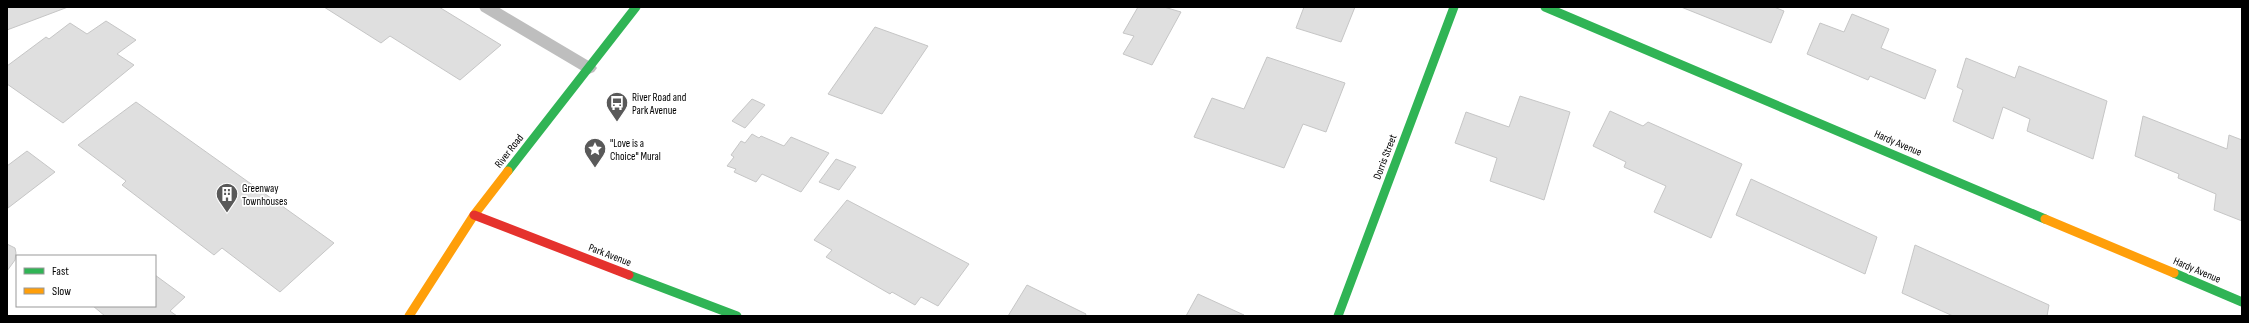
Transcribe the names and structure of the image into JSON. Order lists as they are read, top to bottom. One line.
{"streets":{"street":["Hardy Avenue","River Road","Dorris Street","Park Avenue"]},"crossings":[["River Road","Park Avenue"]],"places":{"bus stop":["River Road and Park Avenue"],"place":["\"Love is a Choice\" Mural"],"building":["Greenway Townhouses"]},"legend":["Fast","Slow"]}
